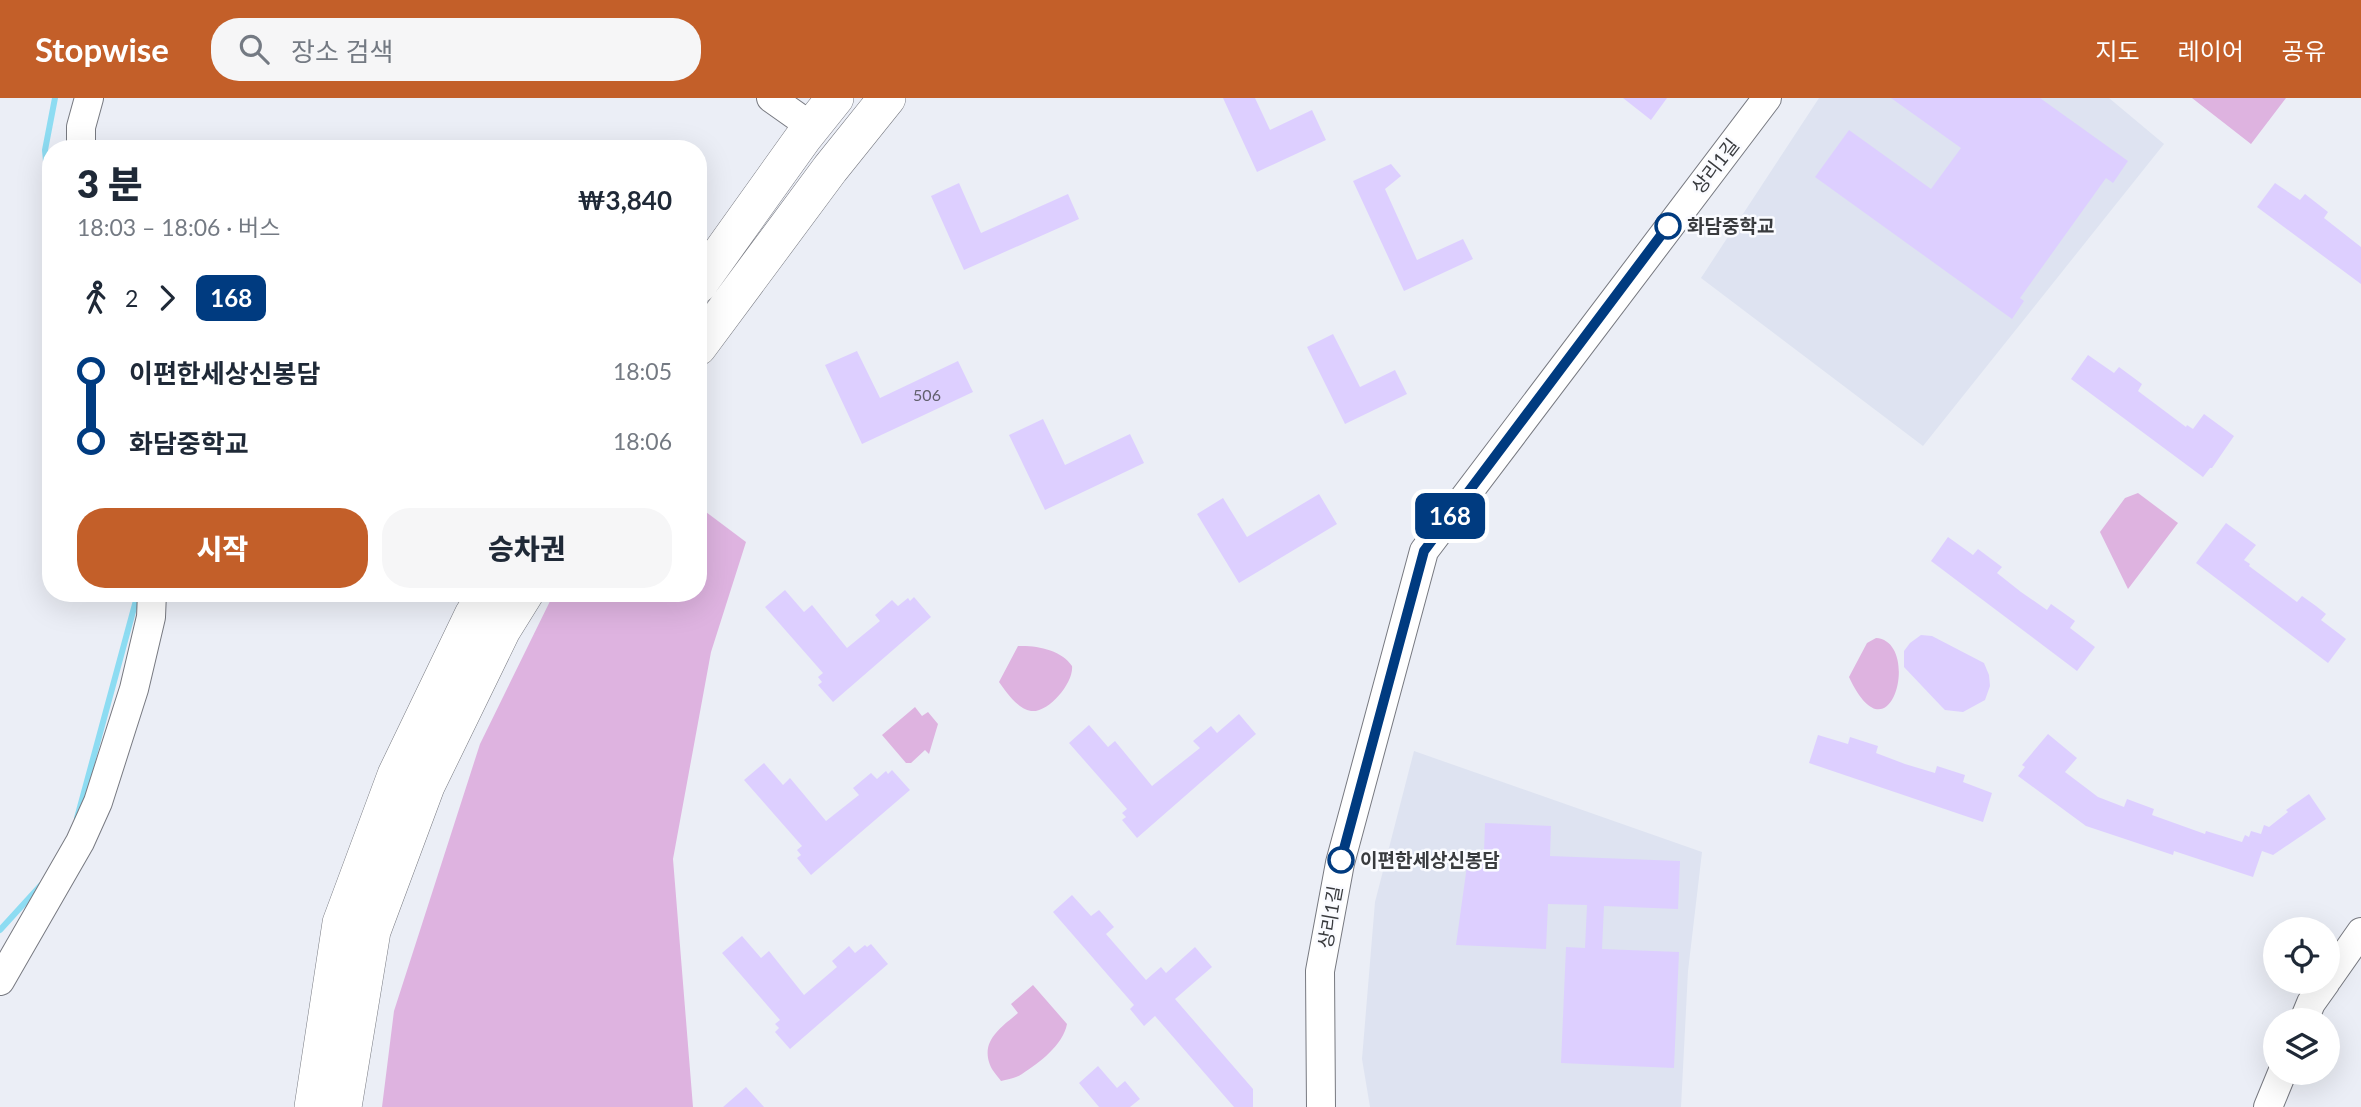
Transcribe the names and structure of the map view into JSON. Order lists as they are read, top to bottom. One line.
{"streets":{"street":["상리1길"]},"places":["화담중학교","이편한세상신봉담"],"lines":["bus line 168"],"house_numbers":["506"],"page":{"header":"Stopwise","search":"장소 검색","nav":["지도","레이어","공유"],"on_map":"168","heading":["3 분","18:03 – 18:06 · 버스","₩3,840"],"legs":["2","168"],"list":[{"name":"이편한세상신봉담","value":"18:05"},{"name":"화담중학교","value":"18:06"}],"buttons":["시작","승차권"]}}
